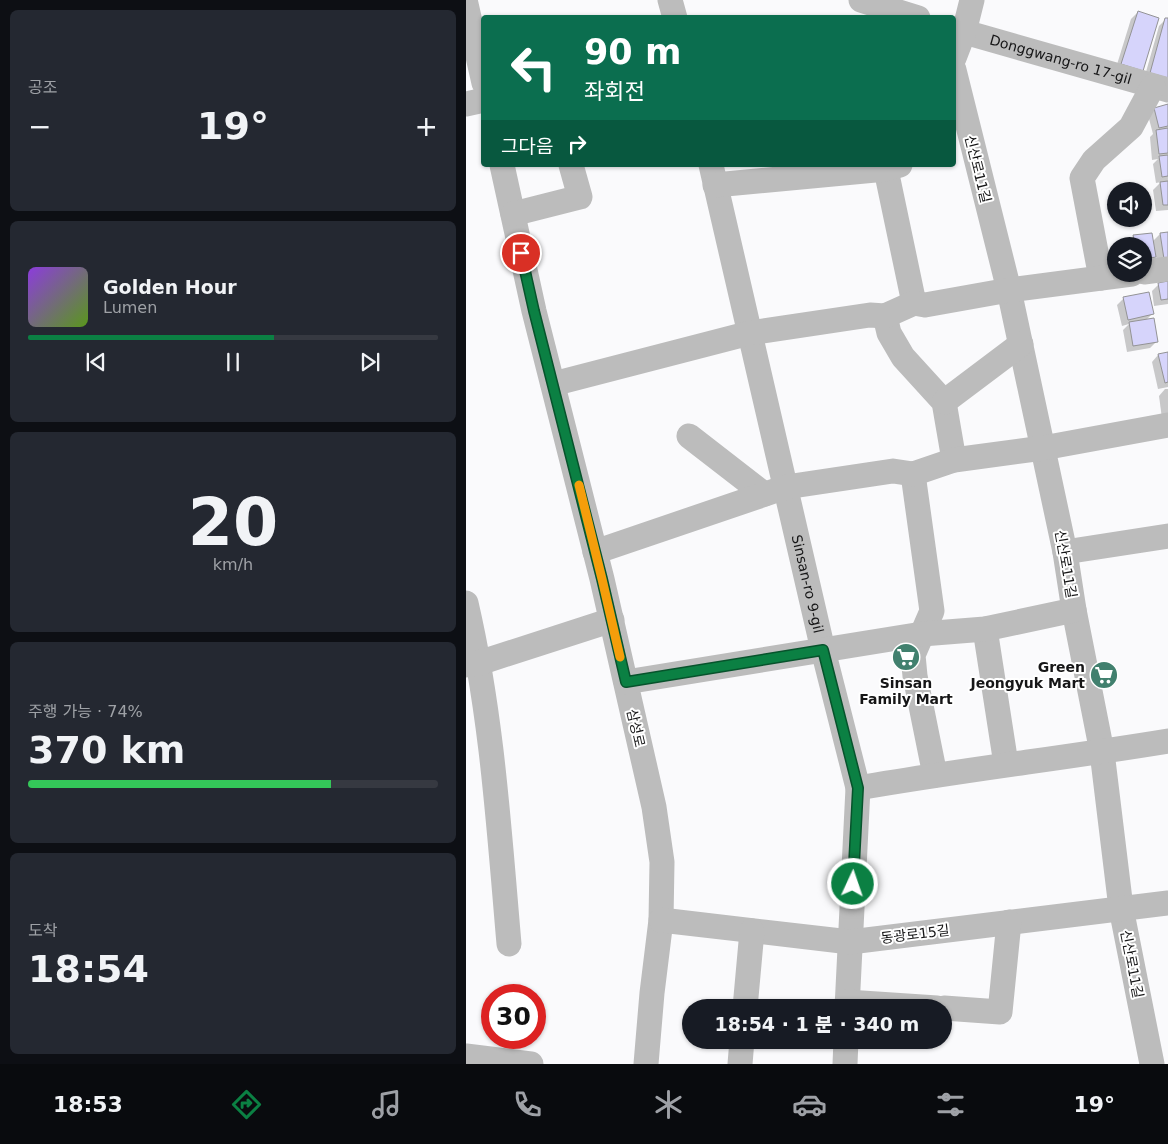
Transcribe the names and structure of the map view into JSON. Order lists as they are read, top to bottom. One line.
{"streets":{"street":["Donggwang-ro 17-gil","신산로11길","Sinsan-ro 9-gil","삼성로","동광로15길"]},"crossings":[["신산로11길","동광로15길"],["Sinsan-ro 9-gil","동광로15길"],["삼성로","동광로15길"]],"places":{"supermarket":["Sinsan Family Mart","Green Jeongyuk Mart"]},"page":{"tile":["공조",["20","km/h"],["주행 가능 · 74%","370 km"],["도착","18:54"]],"turn":["90 m","좌회전"],"heat":["−","19°","+"],"then":"그다음","song":["Golden Hour","Lumen"],"limit":"30","trip":"18:54 · 1 분 · 340 m","tabs":["18:53","19°"]}}
